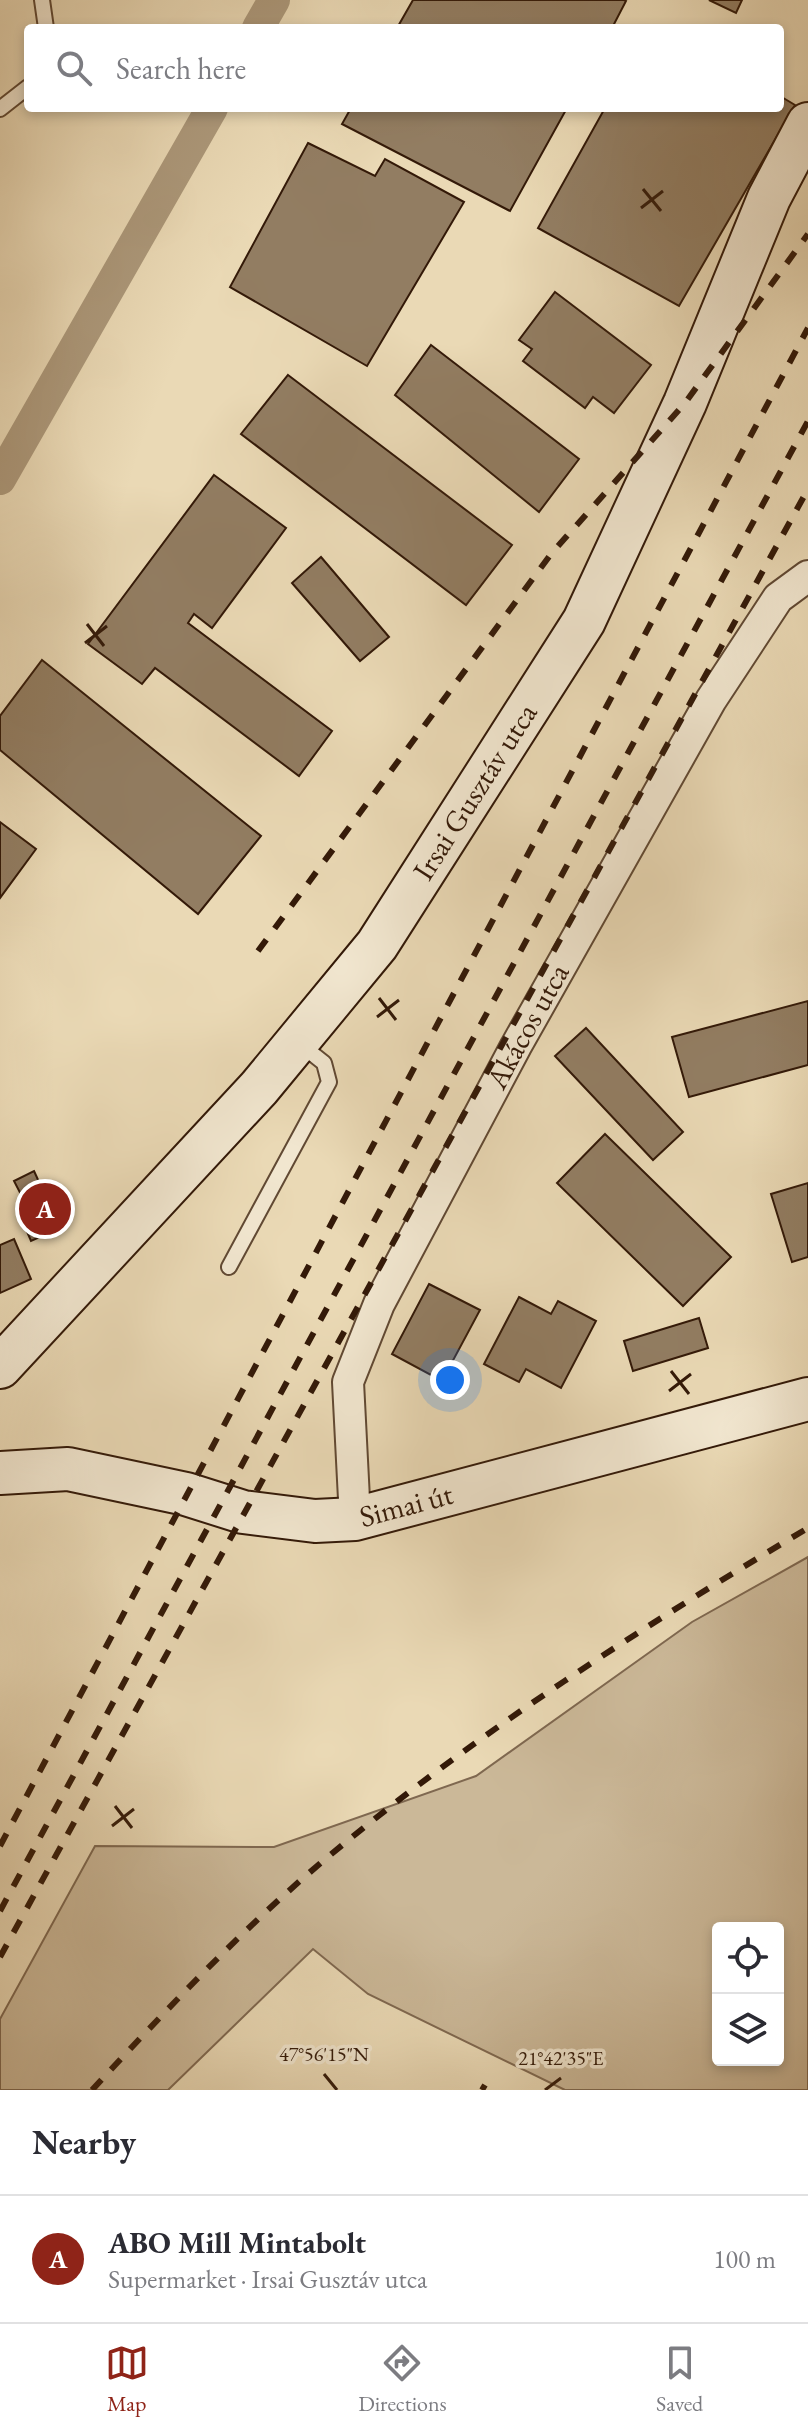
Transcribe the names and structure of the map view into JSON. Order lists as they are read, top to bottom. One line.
{"streets":{"street":["Irsai Gusztáv utca","Akácos utca","Simai út"]},"crossings":[["Akácos utca","Simai út"]],"page":{"search":"Search here","pins":"A","heading":"Nearby","list":[{"mark":"A","name":"ABO Mill Mintabolt","note":"Supermarket · Irsai Gusztáv utca","value":"100 m"}],"nav":["Map","Directions","Saved"]},"coordinates":["47°56'15\"N","21°42'35\"E"]}
